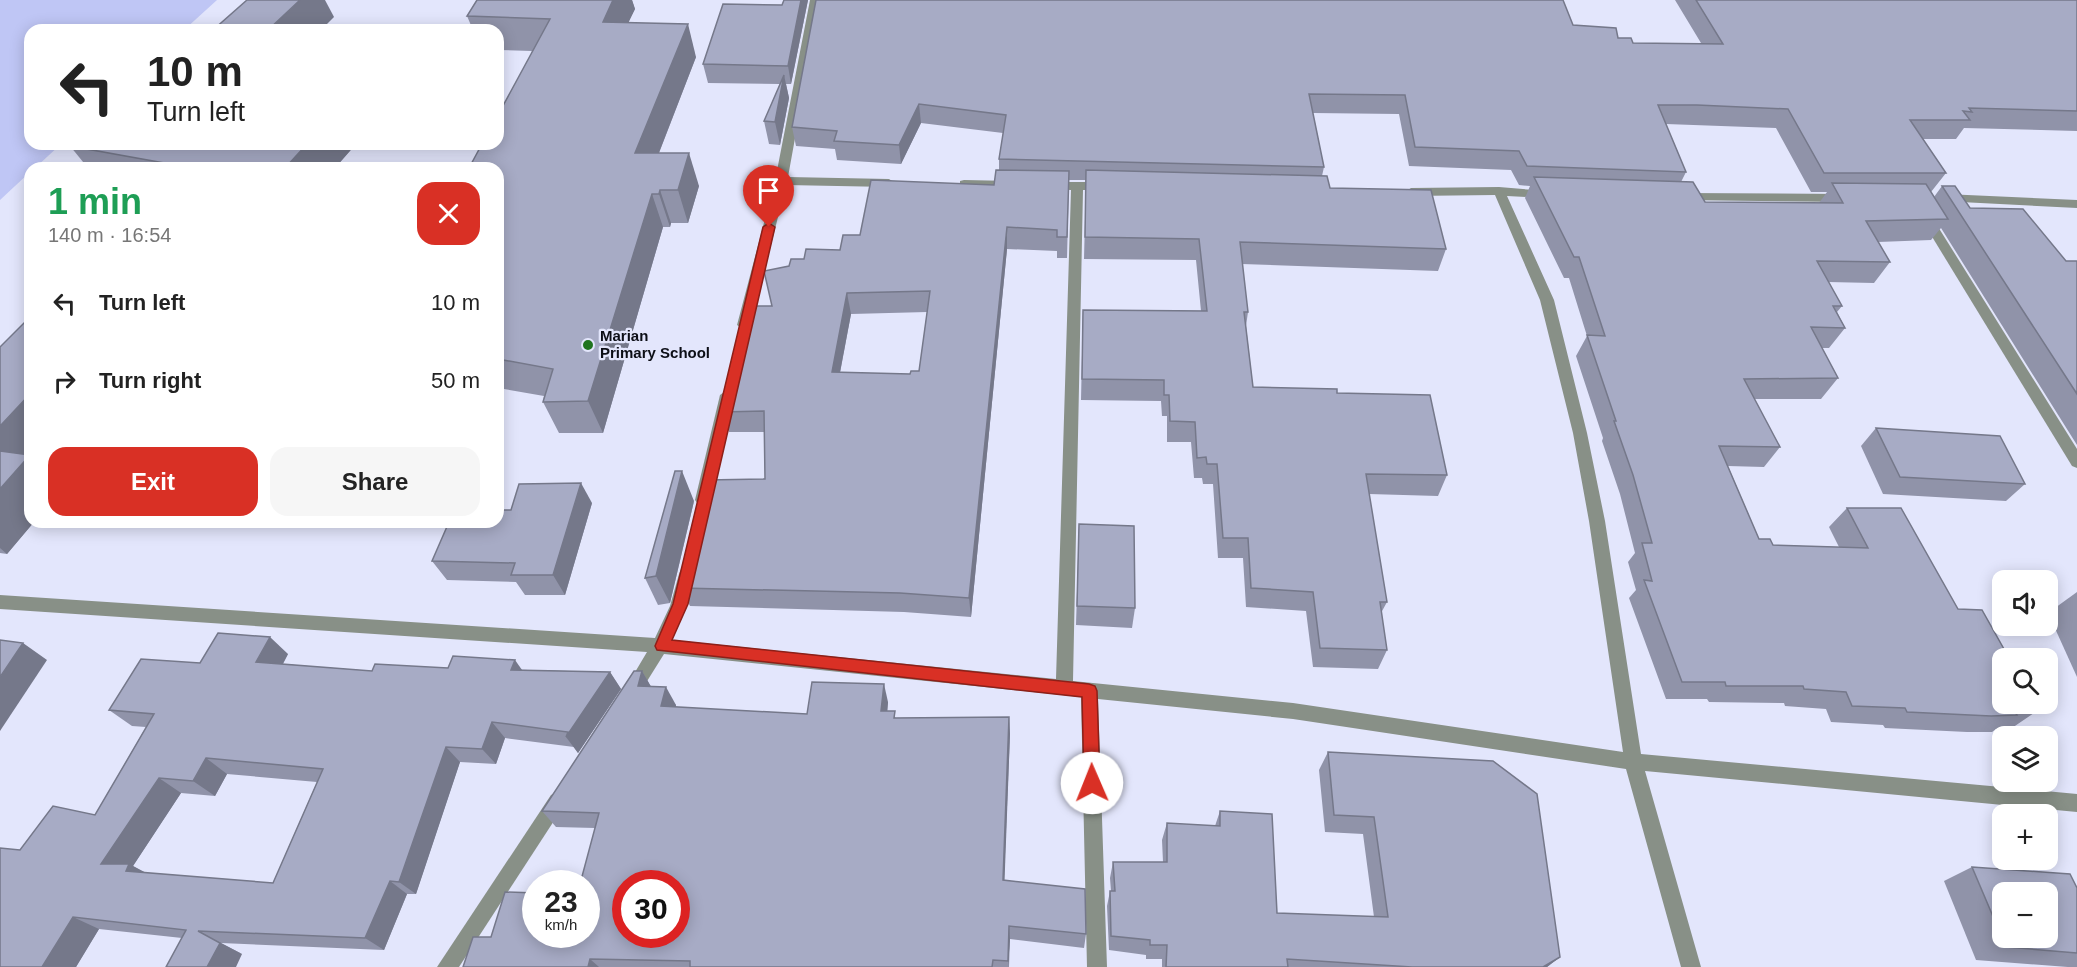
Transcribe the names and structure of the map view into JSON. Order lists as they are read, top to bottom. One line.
{"places":["Marian Primary School"],"page":{"turn":["10 m","Turn left"],"heading":["1 min","140 m · 16:54"],"list":[{"name":"Turn left","value":"10 m"},{"name":"Turn right","value":"50 m"}],"buttons":["Exit","Share"],"map_buttons":["+","−"],"speed":"23 km/h","limit":"30"}}
